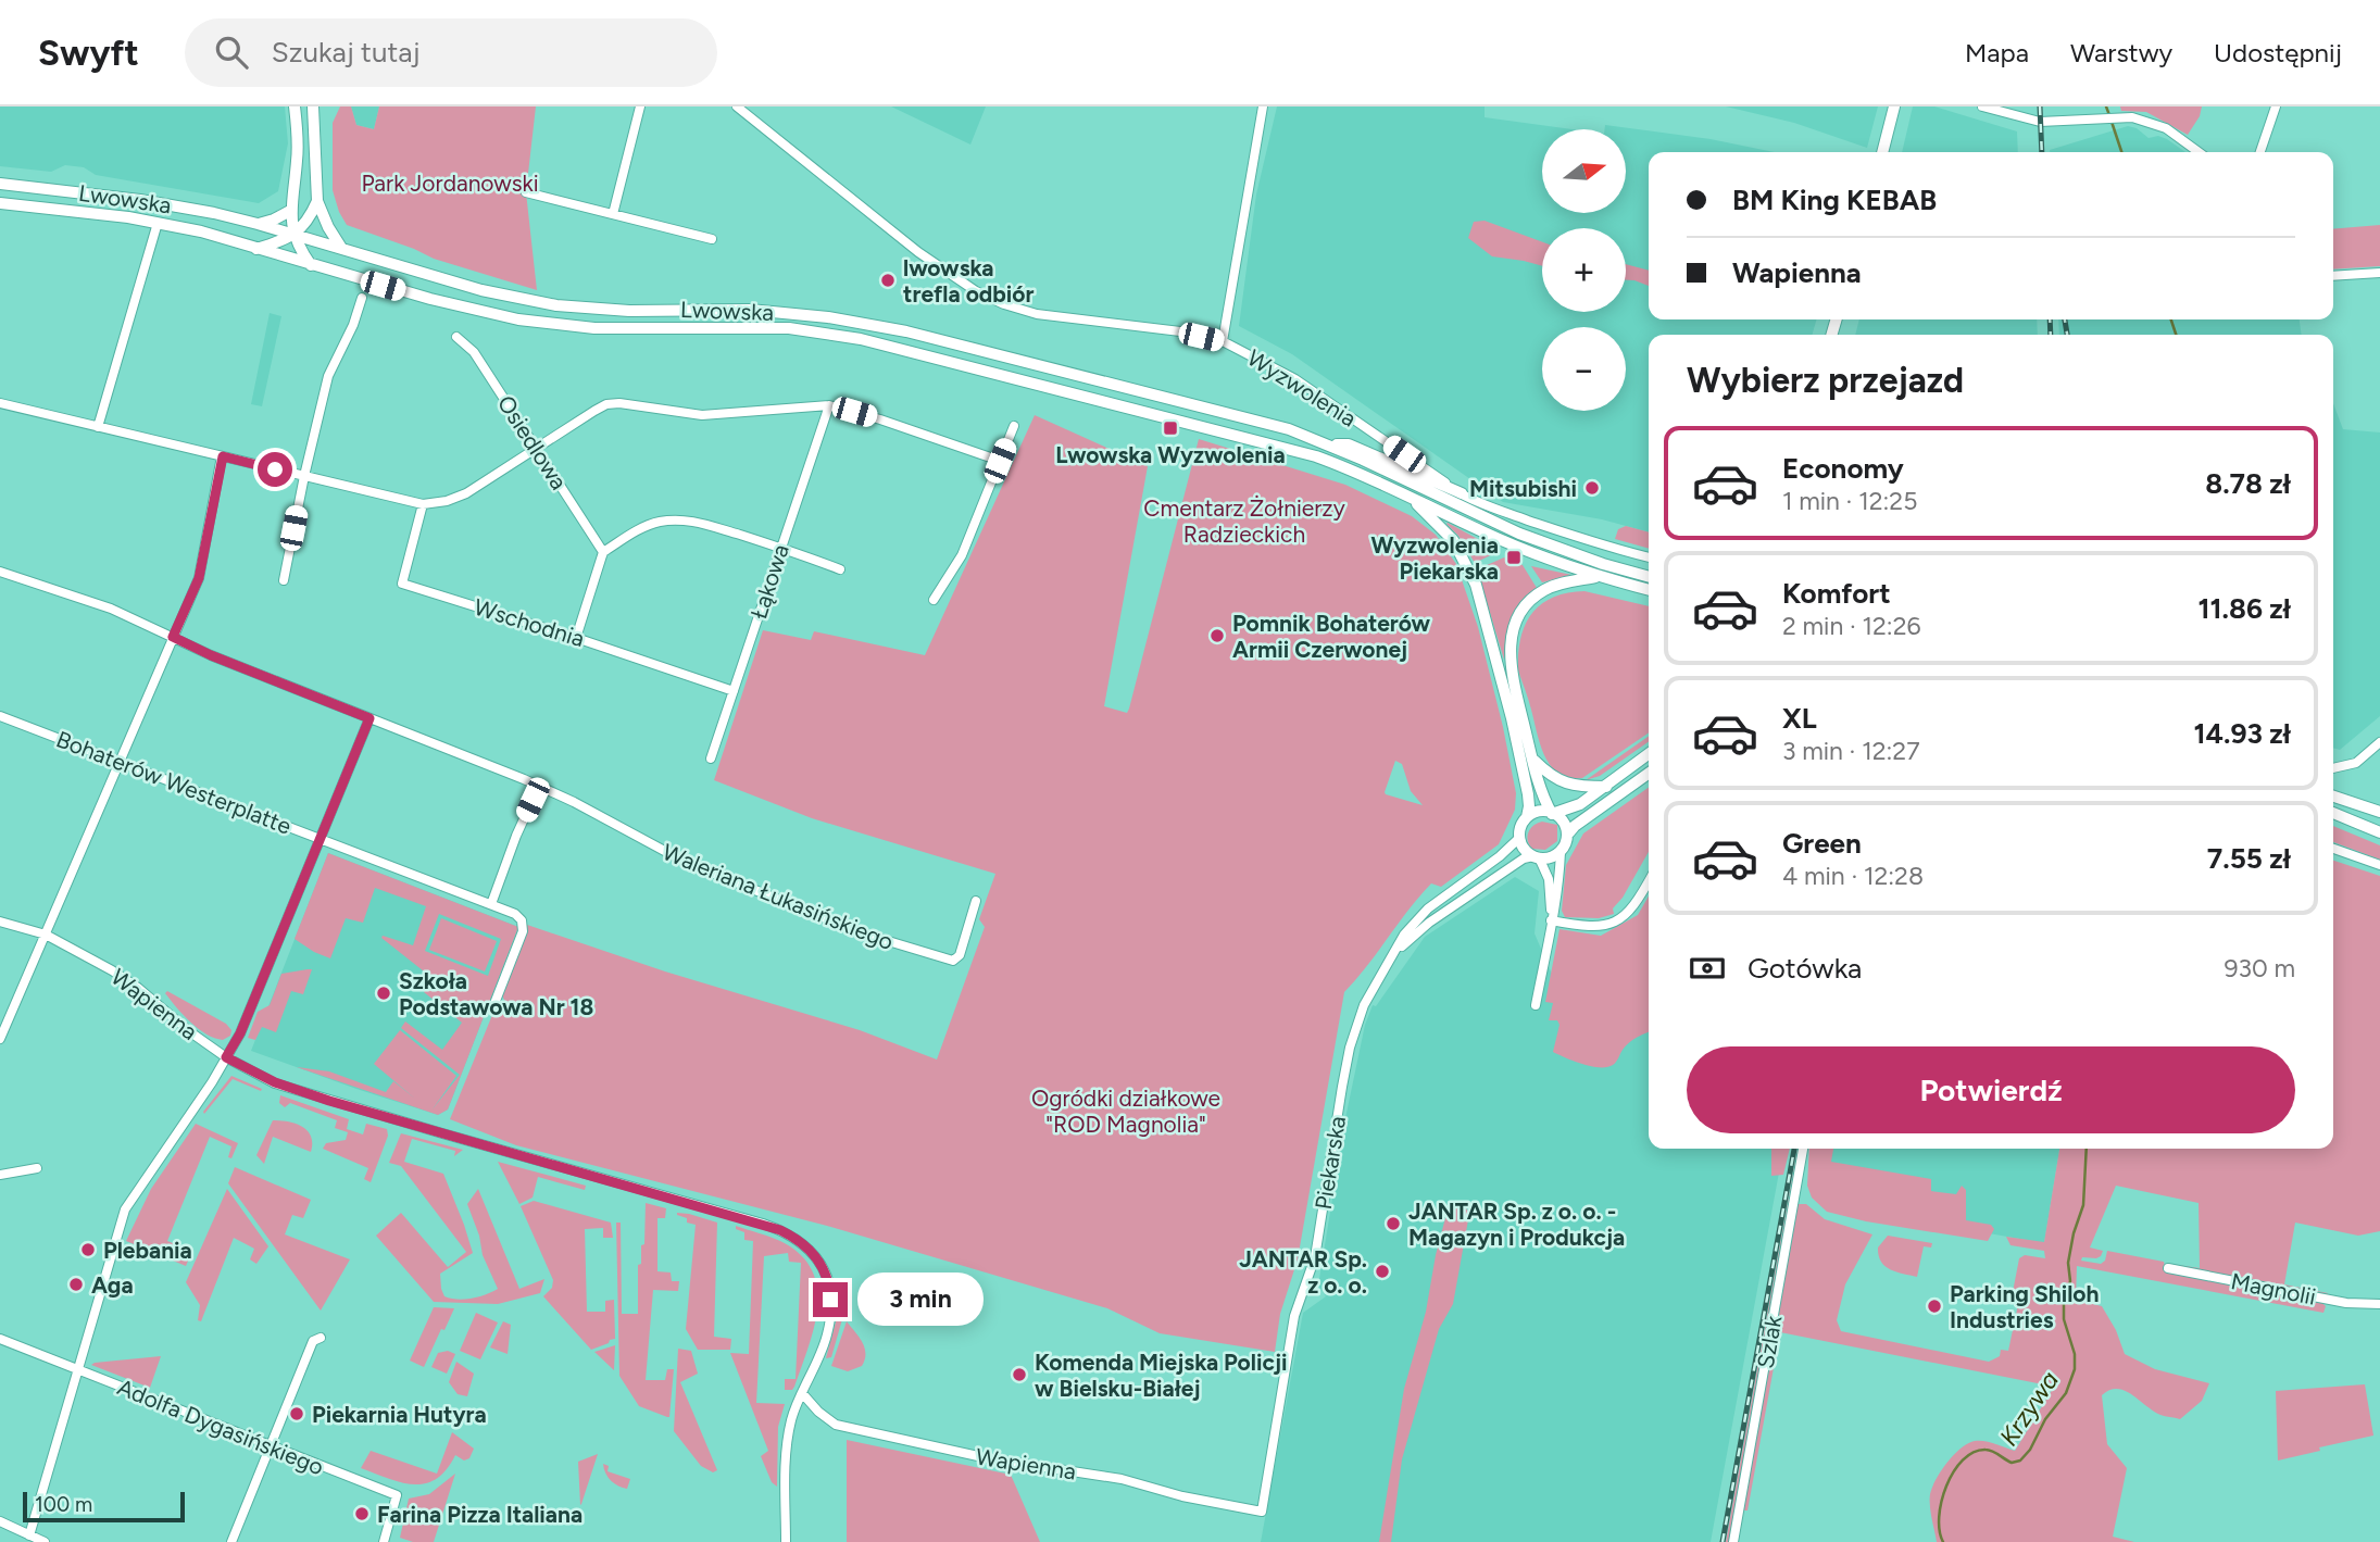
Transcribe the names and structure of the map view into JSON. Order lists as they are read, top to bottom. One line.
{"streets":{"main road":["Lwowska"],"street":["Wyzwolenia","Osiedlowa","Łąkowa","Wschodnia","Bohaterów Westerplatte","Waleriana Łukasińskiego","Wapienna","Piekarska","Magnolii","Szlak","Adolfa Dygasińskiego"]},"crossings":[["Łąkowa","Wschodnia"],["Wapienna","Piekarska"]],"water":["Krzywa"],"parks":["Park Jordanowski","Cmentarz Żołnierzy Radzieckich","Ogródki działkowe \"ROD Magnolia\""],"places":{"other":["lwowska trefla odbiór","Mitsubishi","Pomnik Bohaterów Armii Czerwonej","Szkoła Podstawowa Nr 18","JANTAR Sp. z o. o. - Magazyn i Produkcja","Plebania","JANTAR Sp. z o. o.","Aga","Parking Shiloh Industries","Komenda Miejska Policji w Bielsku-Białej","Piekarnia Hutyra","Farina Pizza Italiana"],"transit":["Lwowska Wyzwolenia","Wyzwolenia Piekarska"]},"scale_bar":"100 m","north":"right","page":{"header":"Swyft","search":"Szukaj tutaj","nav":["Mapa","Warstwy","Udostępnij"],"map_buttons":["+","−"],"banner":["BM King KEBAB","Wapienna"],"heading":"Wybierz przejazd","list":[{"name":"Economy","note":"1 min · 12:25","value":"8.78 zł"},{"name":"Komfort","note":"2 min · 12:26","value":"11.86 zł"},{"name":"XL","note":"3 min · 12:27","value":"14.93 zł"},{"name":"Green","note":"4 min · 12:28","value":"7.55 zł"}],"pay":["Gotówka","930 m"],"buttons":"Potwierdź","bubble":"3 min","scale":"100 m"}}
